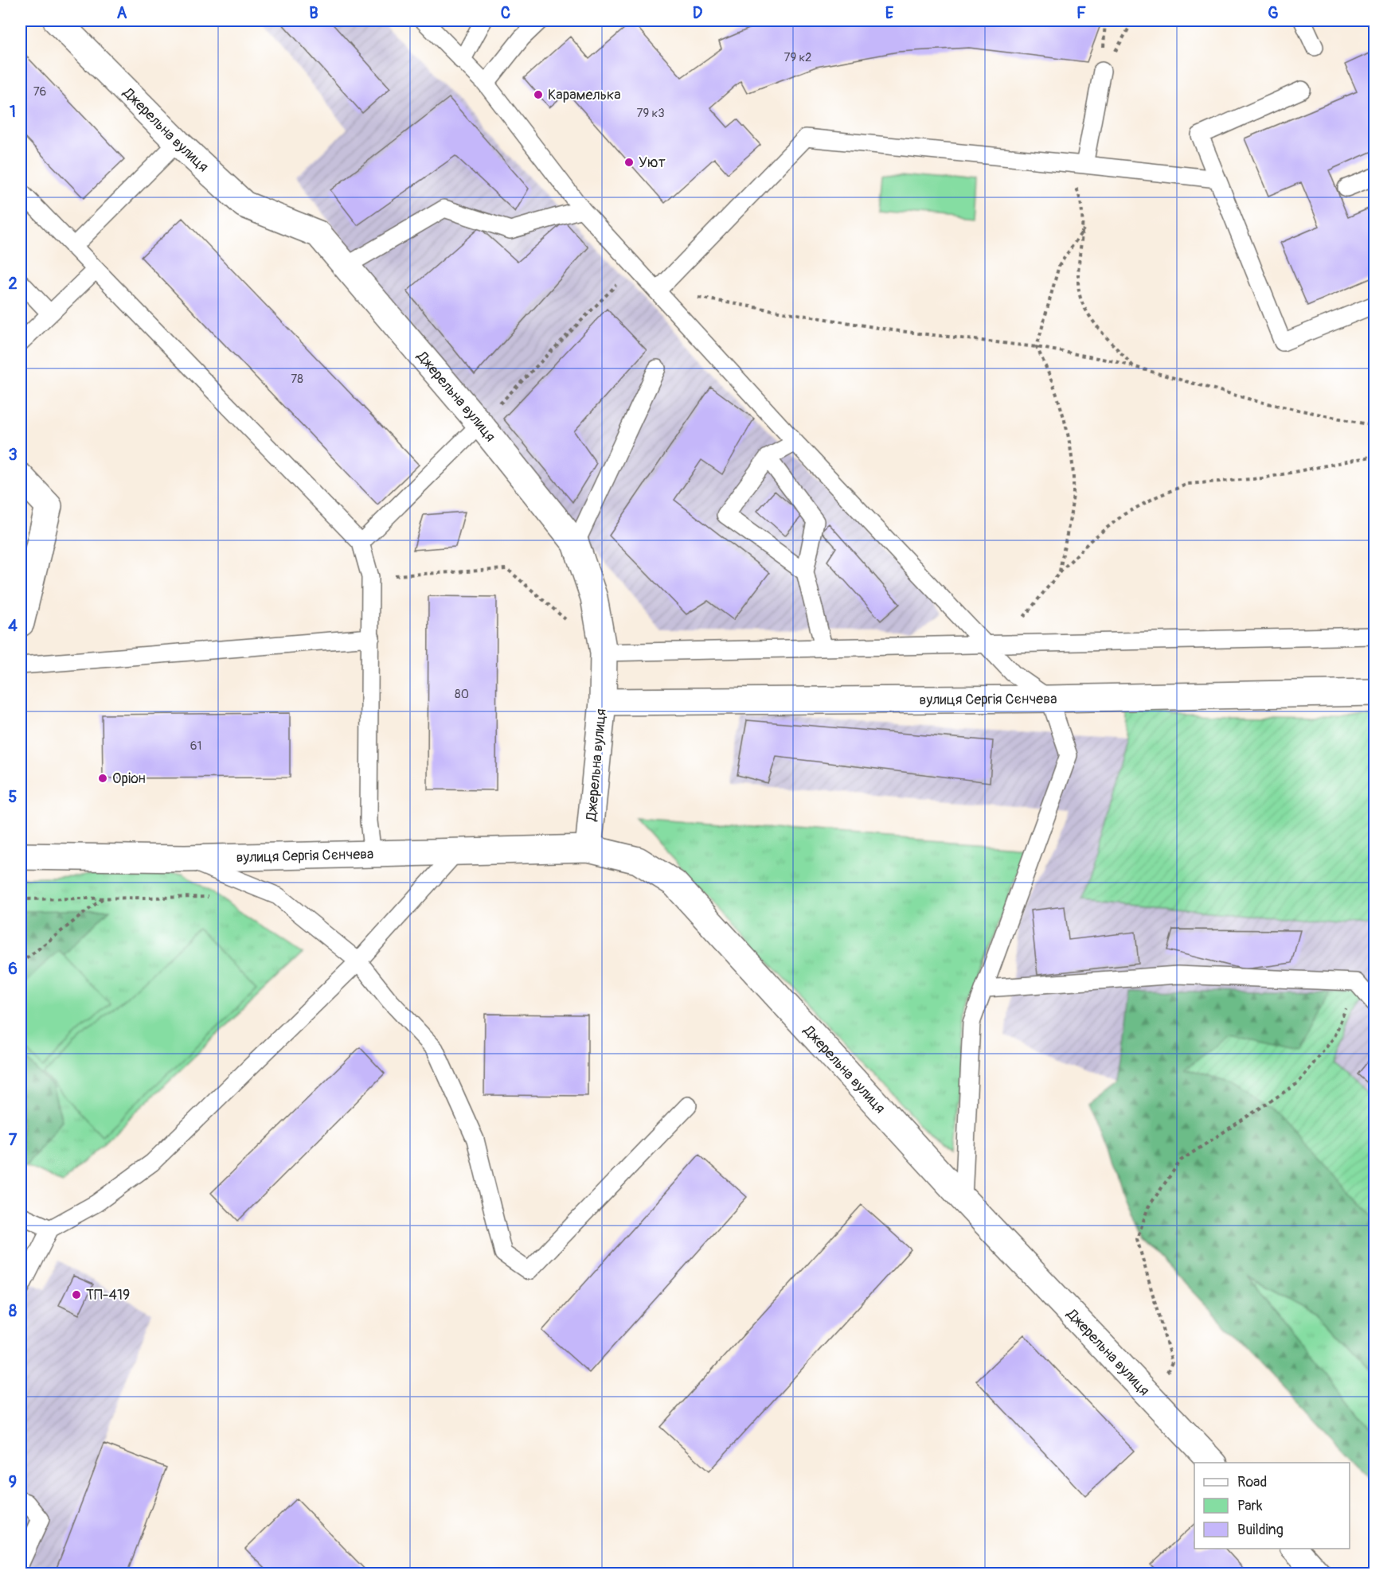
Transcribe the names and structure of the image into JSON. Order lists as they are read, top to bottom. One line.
{"streets":{"street":["Джерельна вулиця","вулиця Сергія Сєнчева"]},"crossings":[["Джерельна вулиця","вулиця Сергія Сєнчева"]],"places":["Карамелька","Уют","Оріон","ТП-419"],"house_numbers":["79 к2","76","79 к3","78","80","61"],"legend":["Road","Park","Building"],"grid":{"columns":["A","B","C","D","E","F","G"],"rows":["1","2","3","4","5","6","7","8","9"]}}
